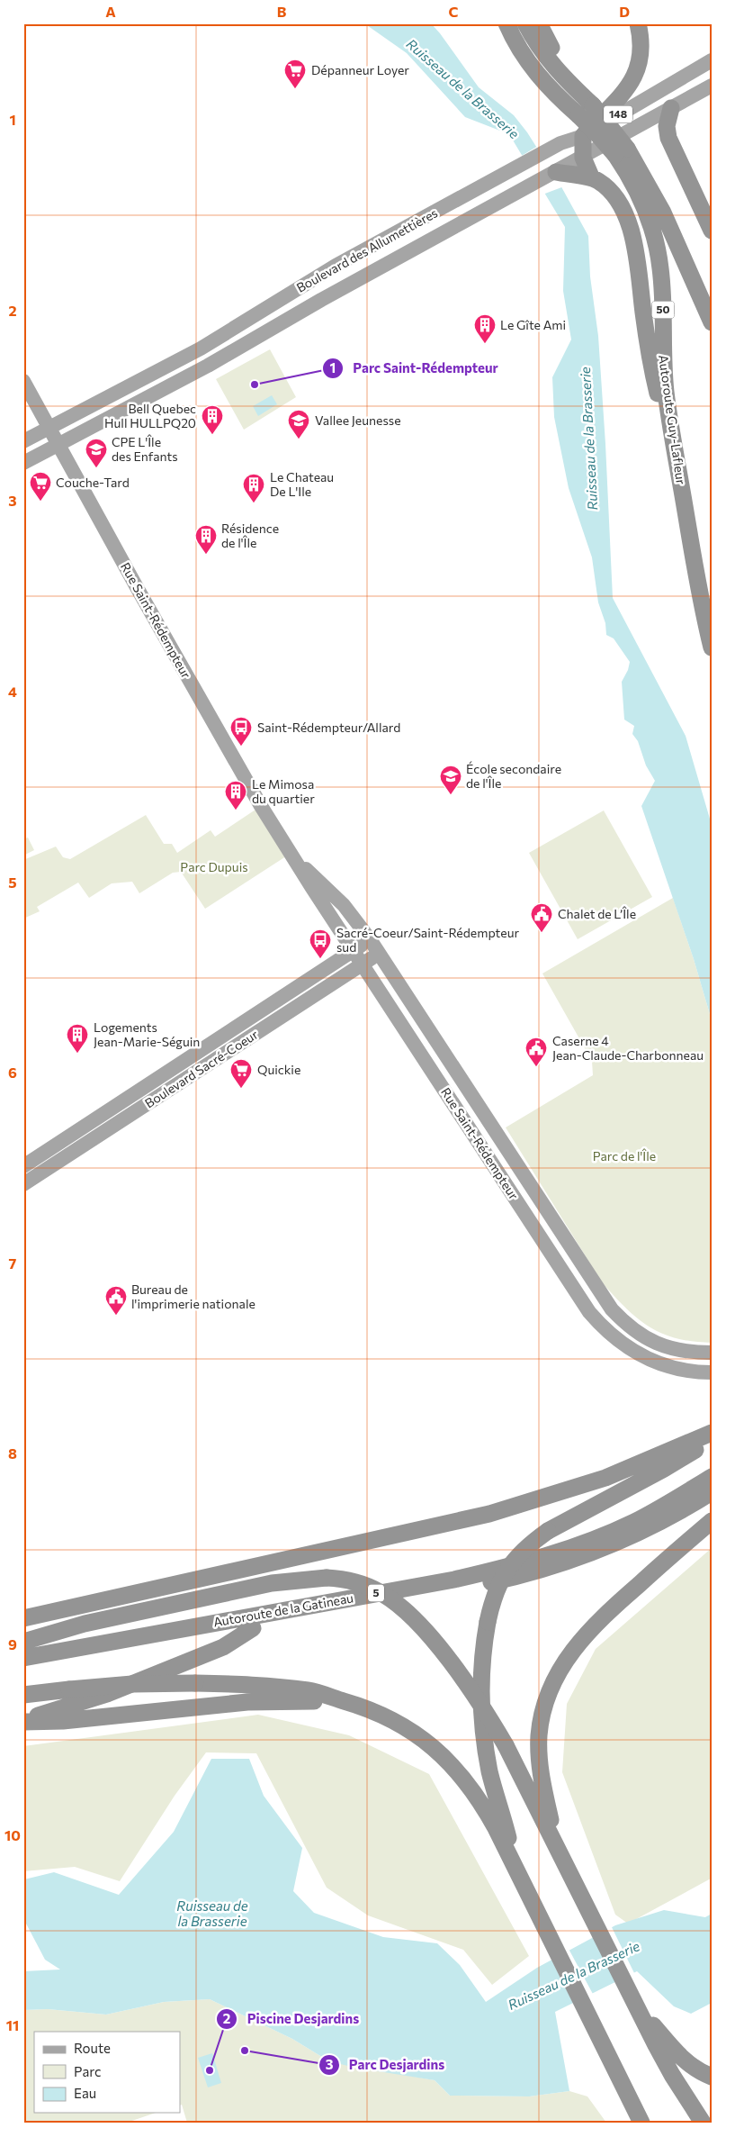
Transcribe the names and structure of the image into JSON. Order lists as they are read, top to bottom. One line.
{"streets":{"highway":["50","Autoroute Guy-Lafleur","5","Autoroute de la Gatineau"],"main road":["148","Boulevard des Allumettières","Rue Saint-Rédempteur","Boulevard Sacré-Coeur"]},"crossings":[["Boulevard des Allumettières","Rue Saint-Rédempteur"],["Rue Saint-Rédempteur","Boulevard Sacré-Coeur"]],"water":["Ruisseau de la Brasserie"],"parks":["Parc Dupuis","Parc de l'Île"],"places":{"supermarket":["Dépanneur Loyer","Couche-Tard","Quickie"],"building":["Le Gîte Ami","Bell Quebec Hull HULLPQ20","Le Chateau De L'Ile","Résidence de l'Île","Le Mimosa du quartier","Logements Jean-Marie-Séguin"],"other":["Parc Saint-Rédempteur","Parc Desjardins","Piscine Desjardins"],"school or university":["Vallee Jeunesse","CPE L'Île des Enfants","École secondaire de l'Île"],"bus stop":["Saint-Rédempteur/Allard","Sacré-Coeur/Saint-Rédempteur sud"],"public building":["Chalet de L’Île","Caserne 4 Jean-Claude-Charbonneau","Bureau de l'imprimerie nationale"]},"legend":["Route","Parc","Eau"],"grid":{"columns":["A","B","C","D"],"rows":["1","2","3","4","5","6","7","8","9","10","11"]}}
